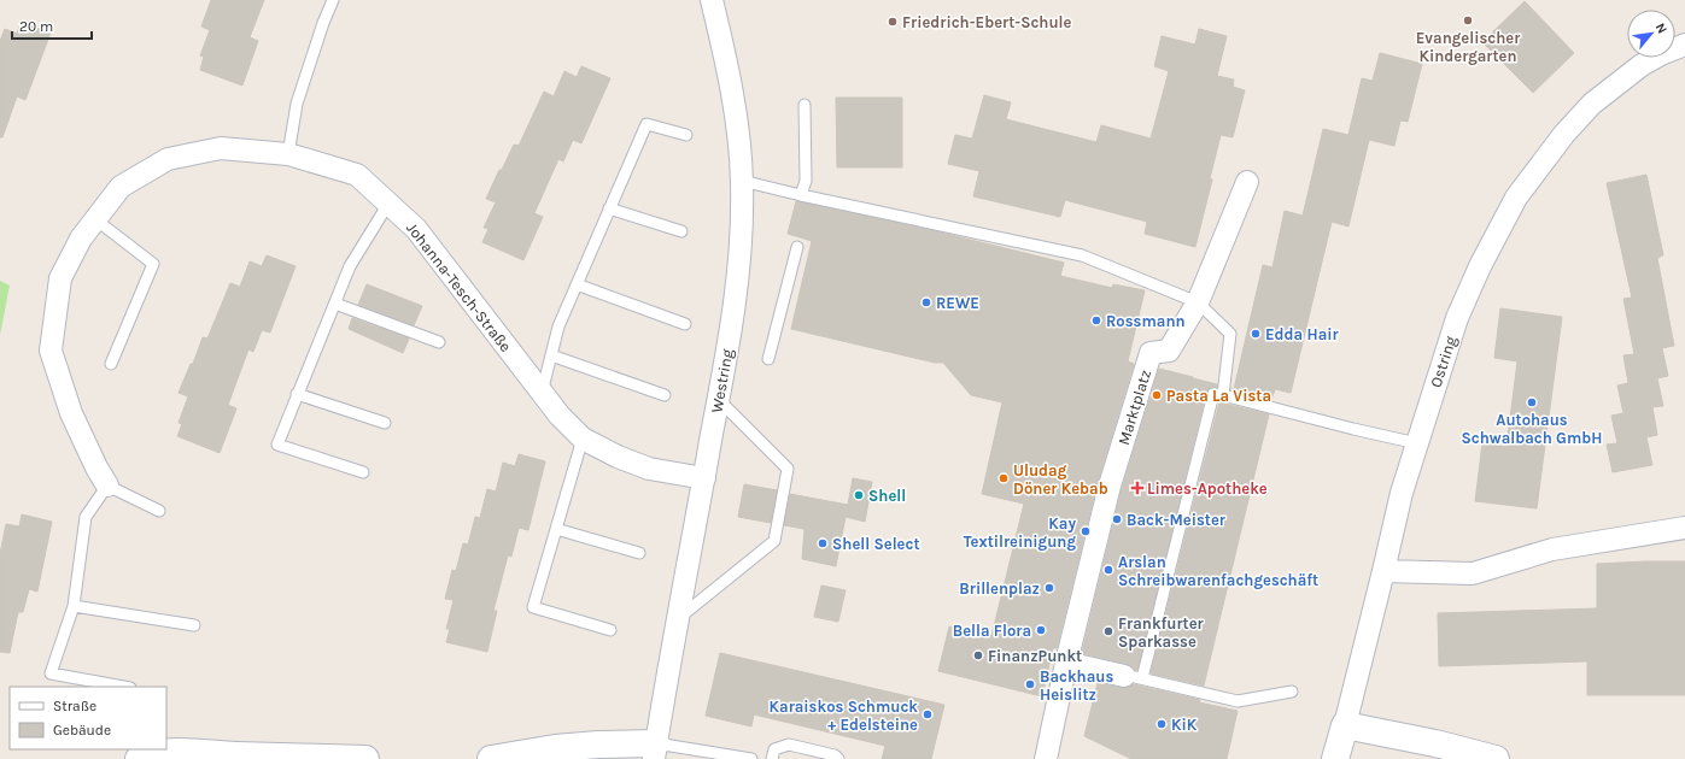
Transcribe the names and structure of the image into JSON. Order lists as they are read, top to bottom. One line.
{"streets":{"main road":["Ostring"],"street":["Johanna-Tesch-Straße","Westring","Marktplatz"]},"crossings":[["Johanna-Tesch-Straße","Westring"]],"places":{"other":["Evangelischer Kindergarten","Friedrich-Ebert-Schule","REWE","Rossmann","Edda Hair","Pasta La Vista","Autohaus Schwalbach GmbH","Uludag Döner Kebab","Shell","Back-Meister","Kay Textilreinigung","Shell Select","Arslan Schreibwarenfachgeschäft","Brillenplaz","Bella Flora","Frankfurter Sparkasse","FinanzPunkt","Backhaus Heislitz","Karaiskos Schmuck + Edelsteine","KiK"],"health":["Limes-Apotheke"]},"legend":["Straße","Gebäude"],"scale_bar":"20 m","north":"top right"}
